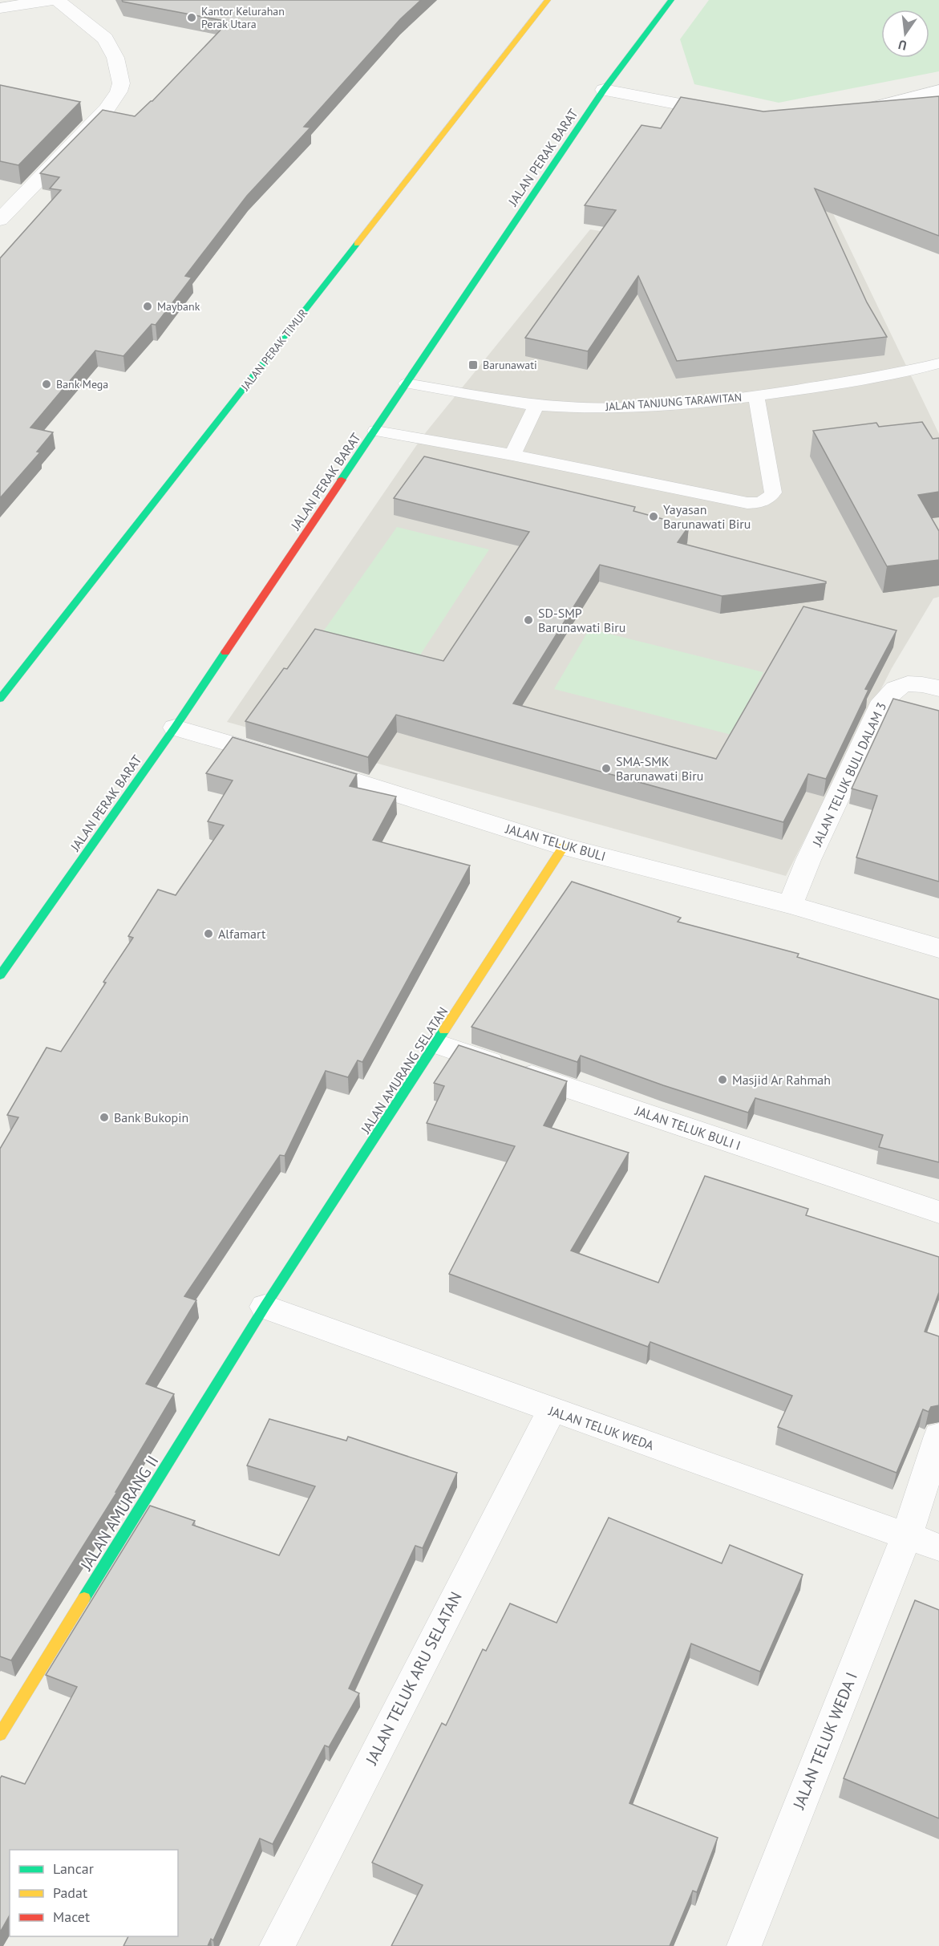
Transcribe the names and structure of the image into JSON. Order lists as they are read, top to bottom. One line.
{"streets":{"main road":["JALAN PERAK BARAT","JALAN PERAK TIMUR","JALAN AMURANG SELATAN","JALAN AMURANG II"],"street":["JALAN TELUK BULI DALAM 3","JALAN TELUK BULI","JALAN TELUK BULI I","JALAN TELUK WEDA","JALAN TELUK ARU SELATAN","JALAN TELUK WEDA I"],"lane":["JALAN TANJUNG TARAWITAN"]},"crossings":[["JALAN PERAK BARAT","JALAN TANJUNG TARAWITAN"],["JALAN PERAK BARAT","JALAN TELUK BULI"],["JALAN TELUK BULI DALAM 3","JALAN TELUK BULI"],["JALAN TELUK BULI","JALAN AMURANG SELATAN"],["JALAN AMURANG SELATAN","JALAN TELUK BULI I"],["JALAN AMURANG SELATAN","JALAN TELUK WEDA"],["JALAN AMURANG SELATAN","JALAN AMURANG II"],["JALAN TELUK WEDA","JALAN AMURANG II"],["JALAN TELUK WEDA","JALAN TELUK ARU SELATAN"],["JALAN TELUK WEDA","JALAN TELUK WEDA I"]],"places":{"other":["Kantor Kelurahan Perak Utara","Maybank","Bank Mega","Yayasan Barunawati Biru","SD-SMP Barunawati Biru","SMA-SMK Barunawati Biru","Alfamart","Masjid Ar Rahmah","Bank Bukopin"],"transit":["Barunawati"]},"legend":["Lancar","Padat","Macet"],"north":"bottom"}
